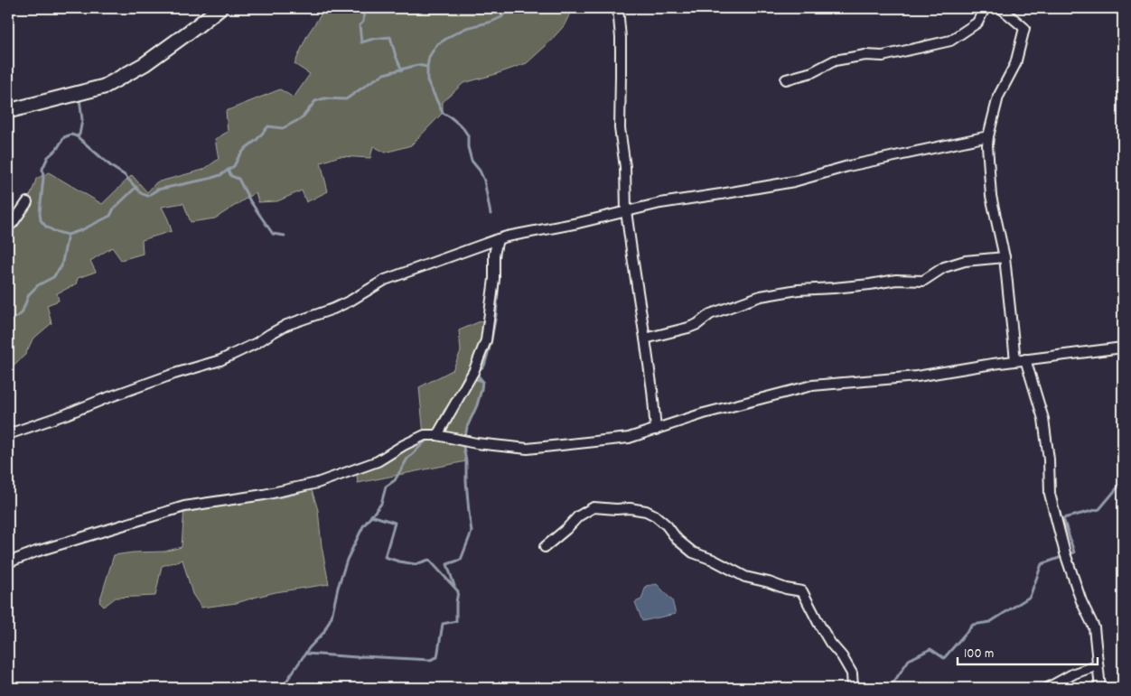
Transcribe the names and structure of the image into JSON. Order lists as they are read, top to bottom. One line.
{"scale_bar":"100 m"}
